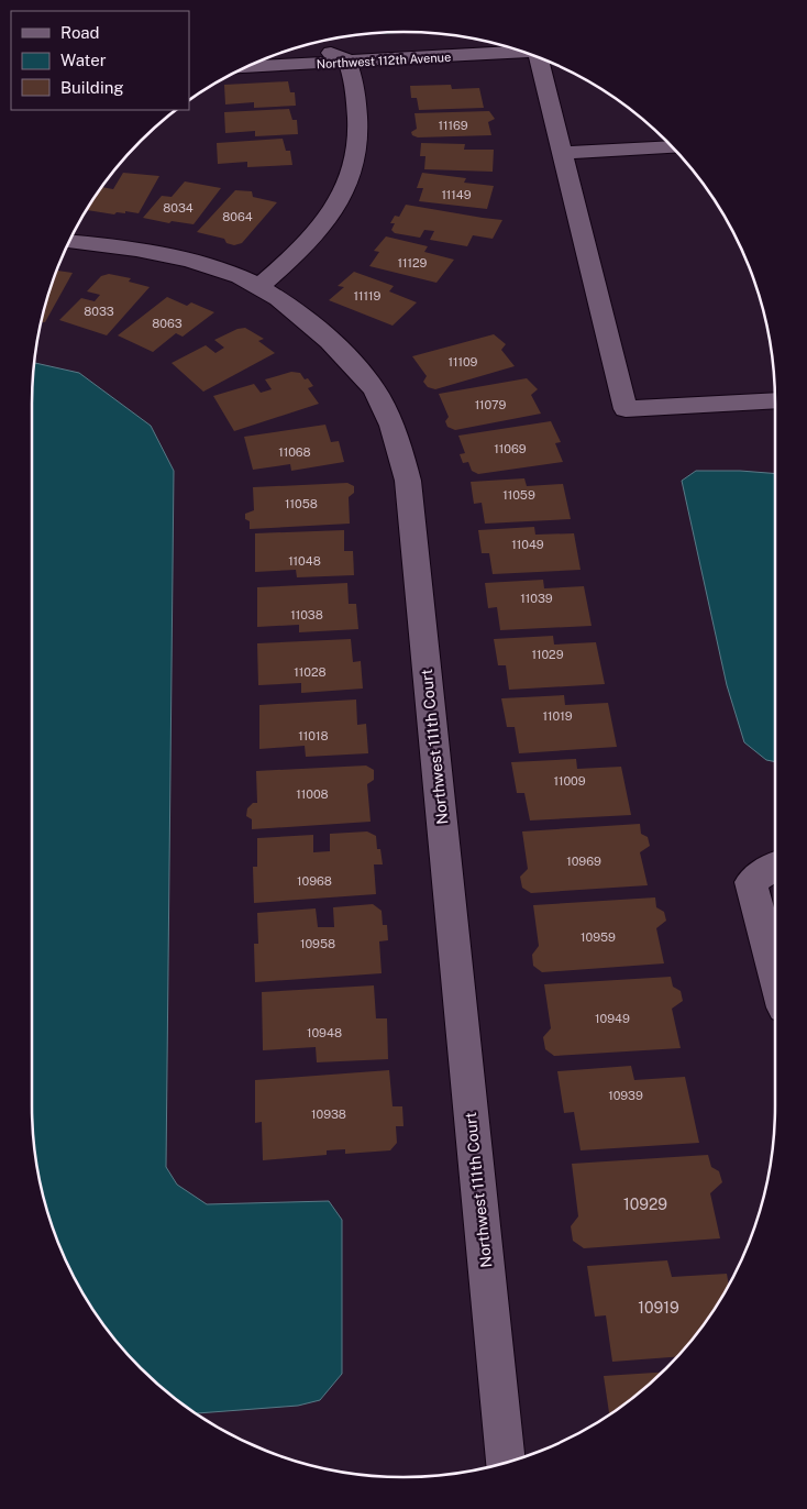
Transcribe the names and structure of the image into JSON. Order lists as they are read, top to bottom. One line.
{"streets":{"street":["Northwest 112th Avenue","Northwest 111th Court"]},"house_numbers":["11169","11149","8034","8064","11129","11119","8033","8063","11109","11079","11069","11068","11059","11058","11049","11048","11039","11038","11029","11028","11019","11018","11009","11008","10969","10968","10959","10958","10949","10948","10939","10938","10929","10919"],"legend":["Road","Water","Building"]}
